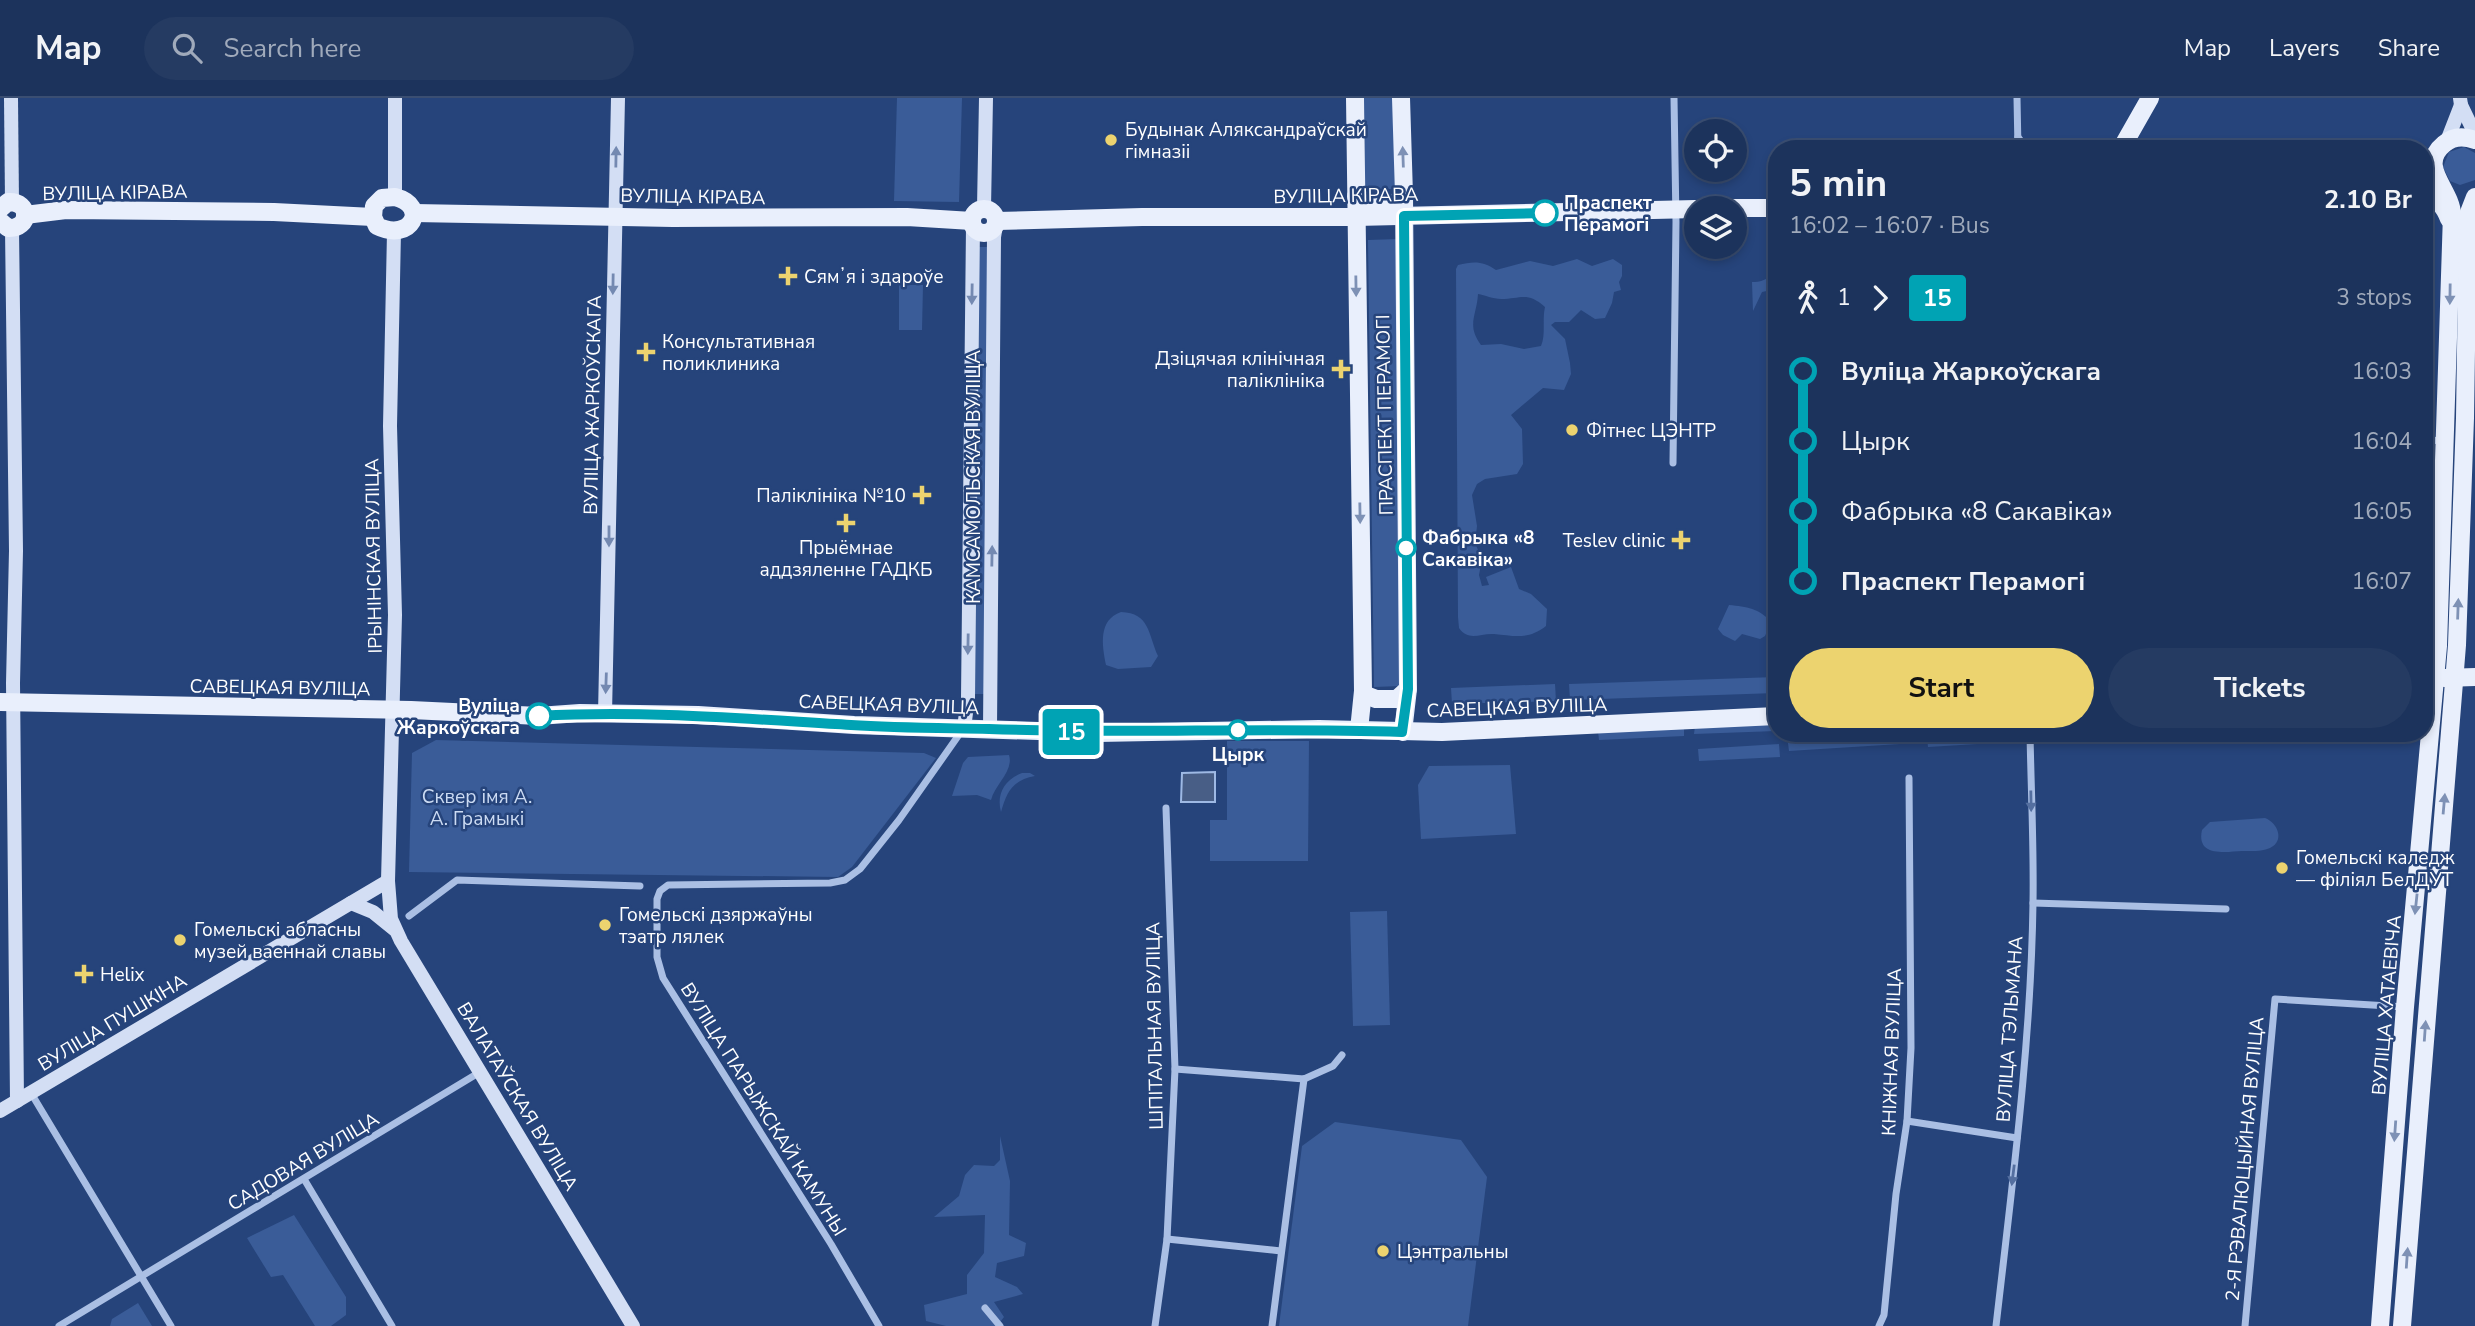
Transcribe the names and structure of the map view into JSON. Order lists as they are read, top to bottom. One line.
{"streets":{"main road":["ВУЛІЦА КІРАВА","ПРАСПЕКТ ПЕРАМОГІ","САВЕЦКАЯ ВУЛІЦА","ВУЛІЦА ХАТАЕВІЧА"],"street":["ВУЛІЦА ЖАРКОЎСКАГА","КАМСАМОЛЬСКАЯ ВУЛІЦА","ІРЫНІНСКАЯ ВУЛІЦА","ВУЛІЦА ПУШКІНА","ШПІТАЛЬНАЯ ВУЛІЦА","ВУЛІЦА ТЭЛЬМАНА","КНІЖНАЯ ВУЛІЦА","ВАЛАТАЎСКАЯ ВУЛІЦА","ВУЛІЦА ПАРЫЖСКАЙ КАМУНЫ","2-Я РЭВАЛЮЦЫЙНАЯ ВУЛІЦА","САДОВАЯ ВУЛІЦА"]},"crossings":[["ВУЛІЦА КІРАВА","ВУЛІЦА ЖАРКОЎСКАГА"],["ВУЛІЦА КІРАВА","ПРАСПЕКТ ПЕРАМОГІ"],["ВУЛІЦА КІРАВА","КАМСАМОЛЬСКАЯ ВУЛІЦА"],["ВУЛІЦА КІРАВА","ІРЫНІНСКАЯ ВУЛІЦА"],["ВУЛІЦА ЖАРКОЎСКАГА","САВЕЦКАЯ ВУЛІЦА"],["ПРАСПЕКТ ПЕРАМОГІ","САВЕЦКАЯ ВУЛІЦА"],["КАМСАМОЛЬСКАЯ ВУЛІЦА","САВЕЦКАЯ ВУЛІЦА"],["ІРЫНІНСКАЯ ВУЛІЦА","САВЕЦКАЯ ВУЛІЦА"],["ІРЫНІНСКАЯ ВУЛІЦА","ВУЛІЦА ПУШКІНА"],["ІРЫНІНСКАЯ ВУЛІЦА","ВАЛАТАЎСКАЯ ВУЛІЦА"],["ВУЛІЦА ХАТАЕВІЧА","2-Я РЭВАЛЮЦЫЙНАЯ ВУЛІЦА"],["ВУЛІЦА ПУШКІНА","ВАЛАТАЎСКАЯ ВУЛІЦА"],["ВАЛАТАЎСКАЯ ВУЛІЦА","САДОВАЯ ВУЛІЦА"]],"one_way":["ВУЛІЦА ТЭЛЬМАНА"],"parks":["Сквер імя А. А. Грамыкі"],"places":{"other":["Будынак Аляксандраўскай гімназіі","Праспект Перамогі","Фітнес ЦЭНТР","Фабрыка «8 Сакавіка»","Вуліца Жаркоўскага","Цырк","Гомельскі каледж — філіял БелДУТ","Гомельскі дзяржаўны тэатр лялек","Гомельскі абласны музей ваеннай славы","Цэнтральны"],"health":["Сямʼя і здароўе","Консультативная поликлиника","Дзіцячая клінічная паліклініка","Паліклініка №10","Прыёмнае аддзяленне ГАДКБ","Teslev clinic","Helix"]},"lines":["bus line 15"],"page":{"header":"Map","search":"Search here","nav":["Map","Layers","Share"],"on_map":"15","heading":["5 min","16:02 – 16:07 · Bus","2.10 Br"],"legs":["1","15","3 stops"],"list":[{"name":"Вуліца Жаркоўскага","value":"16:03"},{"name":"Цырк","value":"16:04"},{"name":"Фабрыка «8 Сакавіка»","value":"16:05"},{"name":"Праспект Перамогі","value":"16:07"}],"buttons":["Start","Tickets"]}}
